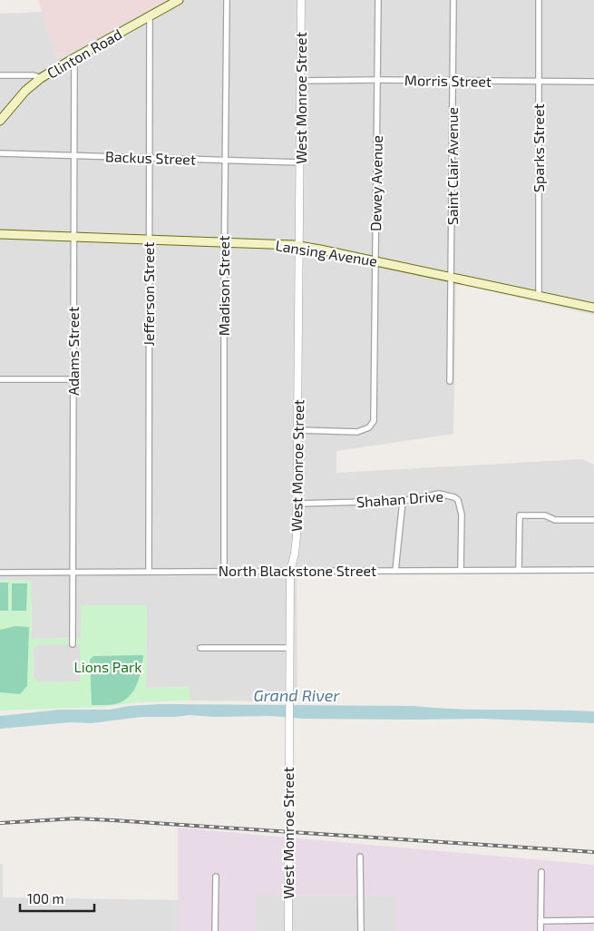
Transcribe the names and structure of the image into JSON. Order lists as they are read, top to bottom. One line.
{"streets":{"main road":["Clinton Road","Lansing Avenue"],"street":["Morris Street","West Monroe Street","Sparks Street","Backus Street","Saint Clair Avenue","Dewey Avenue","Madison Street","Jefferson Street","Adams Street","Shahan Drive","North Blackstone Street"]},"crossings":[["Clinton Road","Jefferson Street"],["Clinton Road","Adams Street"],["Morris Street","West Monroe Street"],["Morris Street","Sparks Street"],["Morris Street","Saint Clair Avenue"],["Morris Street","Dewey Avenue"],["West Monroe Street","Backus Street"],["West Monroe Street","Dewey Avenue"],["West Monroe Street","Lansing Avenue"],["West Monroe Street","Shahan Drive"],["West Monroe Street","North Blackstone Street"],["Sparks Street","Lansing Avenue"],["Backus Street","Madison Street"],["Backus Street","Jefferson Street"],["Backus Street","Adams Street"],["Saint Clair Avenue","Lansing Avenue"],["Dewey Avenue","Lansing Avenue"],["Lansing Avenue","Madison Street"],["Lansing Avenue","Jefferson Street"],["Lansing Avenue","Adams Street"],["Madison Street","North Blackstone Street"],["Jefferson Street","North Blackstone Street"],["Adams Street","North Blackstone Street"],["Shahan Drive","North Blackstone Street"]],"water":["Grand River"],"parks":["Lions Park"],"scale_bar":"100 m"}
